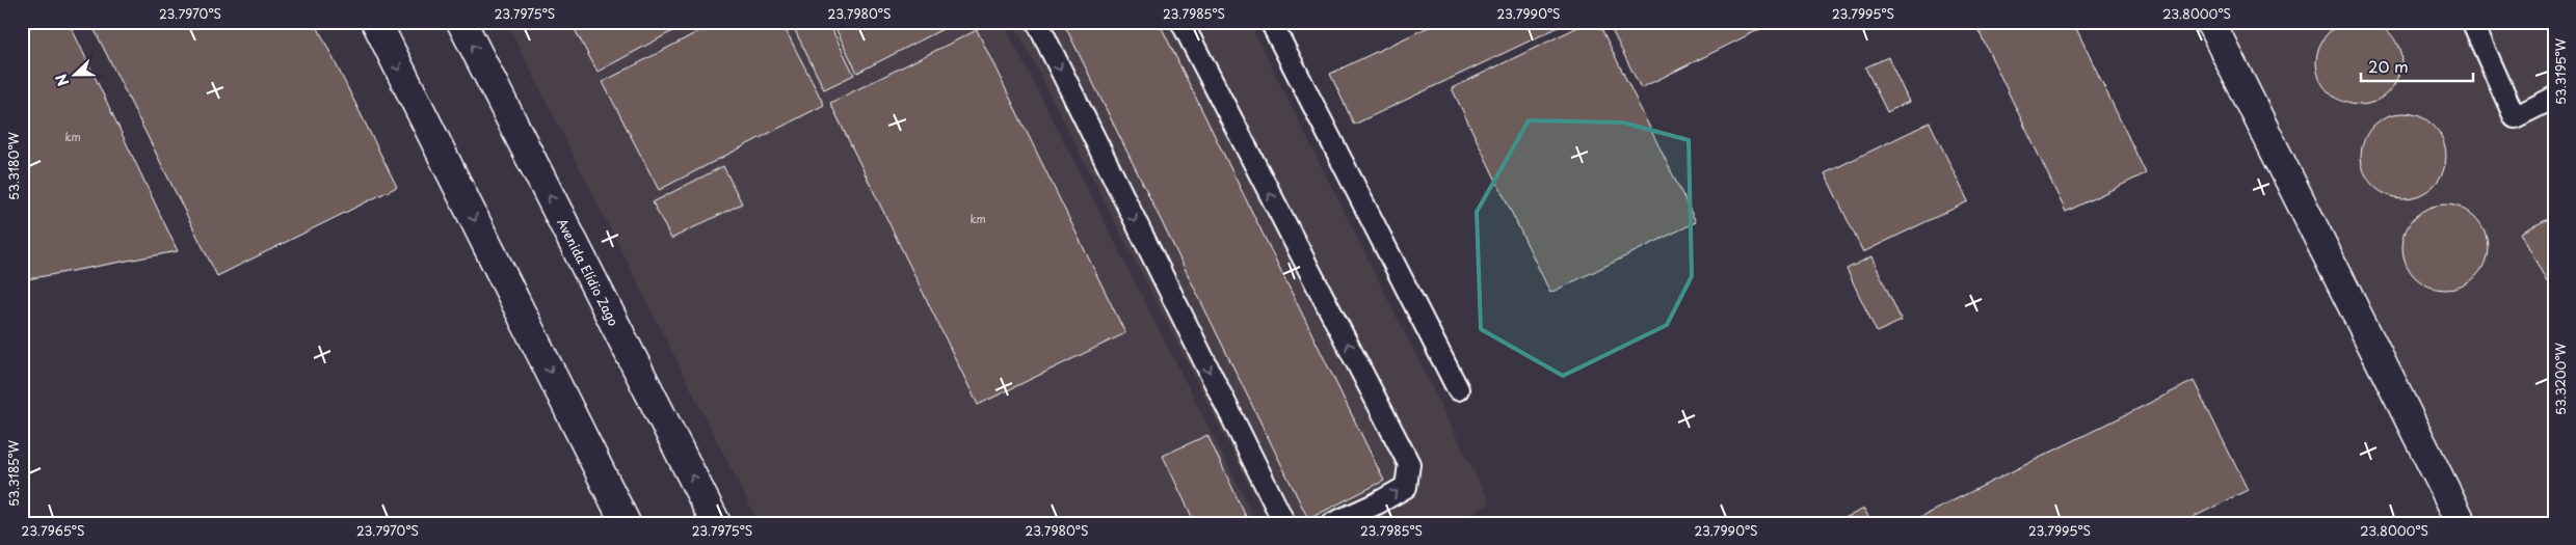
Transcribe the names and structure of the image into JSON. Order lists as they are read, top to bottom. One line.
{"streets":{"street":["Avenida Elídio Zago"]},"house_numbers":["km","km"],"scale_bar":"20 m","north":"left","coordinates":["23.7970°S","23.7975°S","23.7980°S","23.7985°S","23.7990°S","23.7995°S","23.8000°S","53.3195°W","53.3180°W","53.3200°W","53.3185°W","23.7965°S"]}
